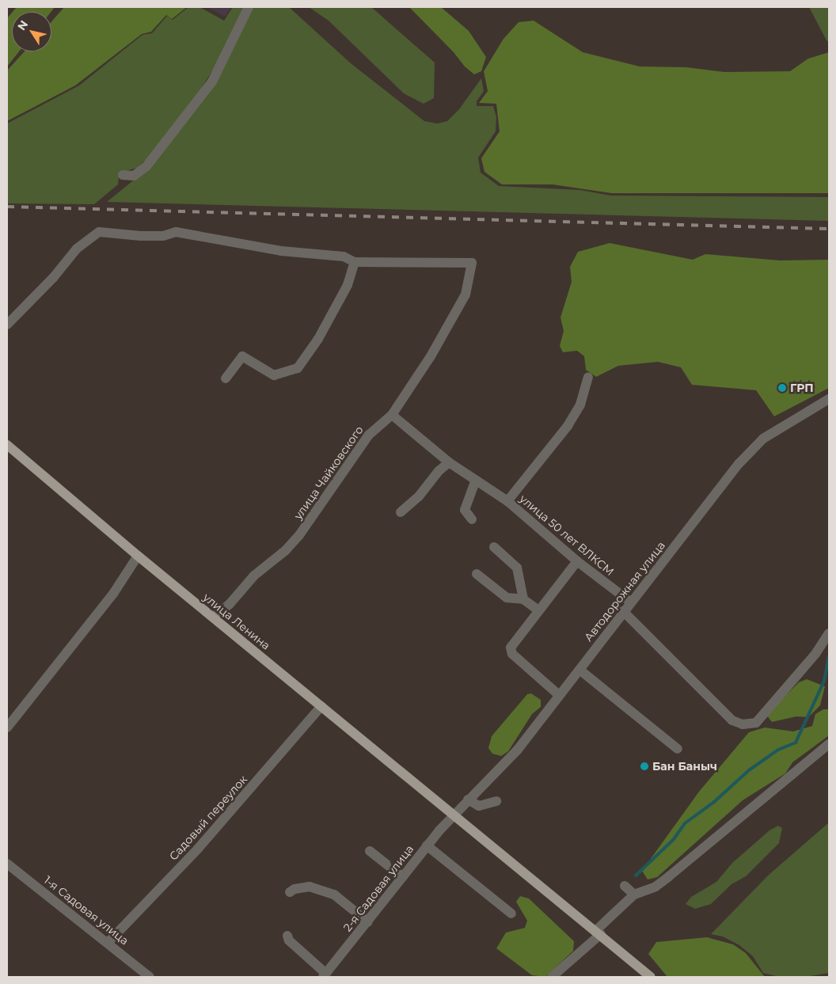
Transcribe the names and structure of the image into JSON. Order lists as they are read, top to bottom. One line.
{"streets":{"main road":["улица Ленина"],"street":["улица Чайковского","улица 50 лет ВЛКСМ","Автодорожная улица","Садовый переулок","2-я Садовая улица","1-я Садовая улица"]},"crossings":[["улица Чайковского","улица 50 лет ВЛКСМ"],["улица Чайковского","улица Ленина"],["улица 50 лет ВЛКСМ","Автодорожная улица"],["Автодорожная улица","улица Ленина"],["Автодорожная улица","2-я Садовая улица"],["улица Ленина","Садовый переулок"],["улица Ленина","2-я Садовая улица"],["Садовый переулок","1-я Садовая улица"]],"places":["ГРП","Бан Баныч"],"north":"top left"}
